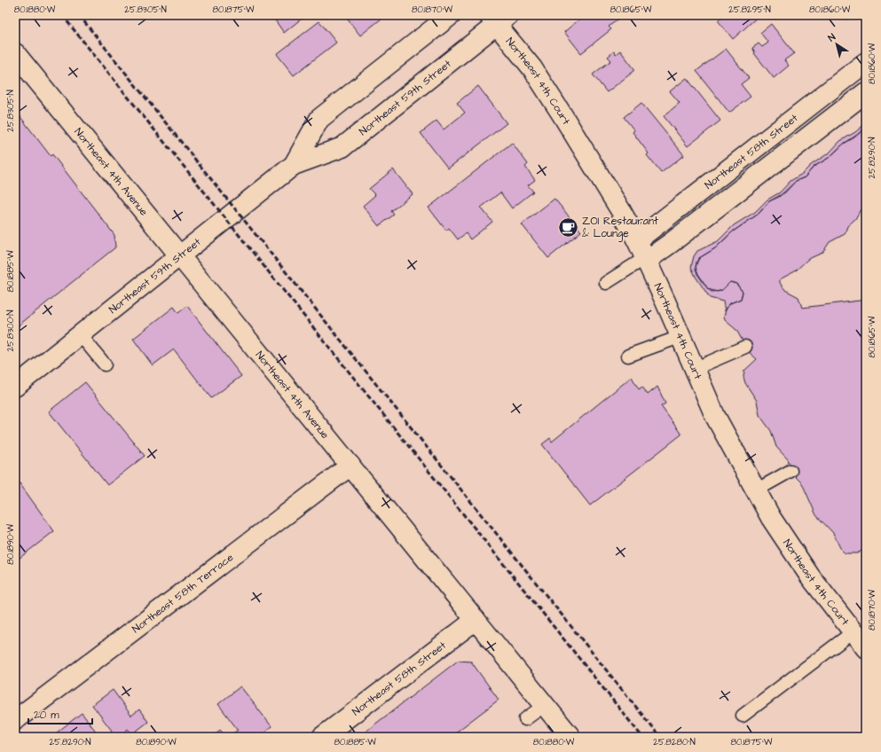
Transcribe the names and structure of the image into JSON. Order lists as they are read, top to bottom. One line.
{"streets":{"street":["Northeast 4th Court","Northeast 59th Street","Northeast 58th Street","Northeast 4th Avenue","Northeast 58th Terrace"]},"crossings":[["Northeast 4th Court","Northeast 59th Street"],["Northeast 4th Court","Northeast 58th Street"],["Northeast 59th Street","Northeast 4th Avenue"],["Northeast 58th Street","Northeast 4th Avenue"],["Northeast 4th Avenue","Northeast 58th Terrace"]],"places":{"cafe":["ZOI Restaurant & Lounge"]},"scale_bar":"20 m","north":"top left","coordinates":["80.1880°W","25.8305°N","80.1875°W","80.1870°W","80.1865°W","25.8295°N","80.1860°W","25.8290°N","80.1885°W","25.8300°N","80.1890°W","25.8280°N"]}
